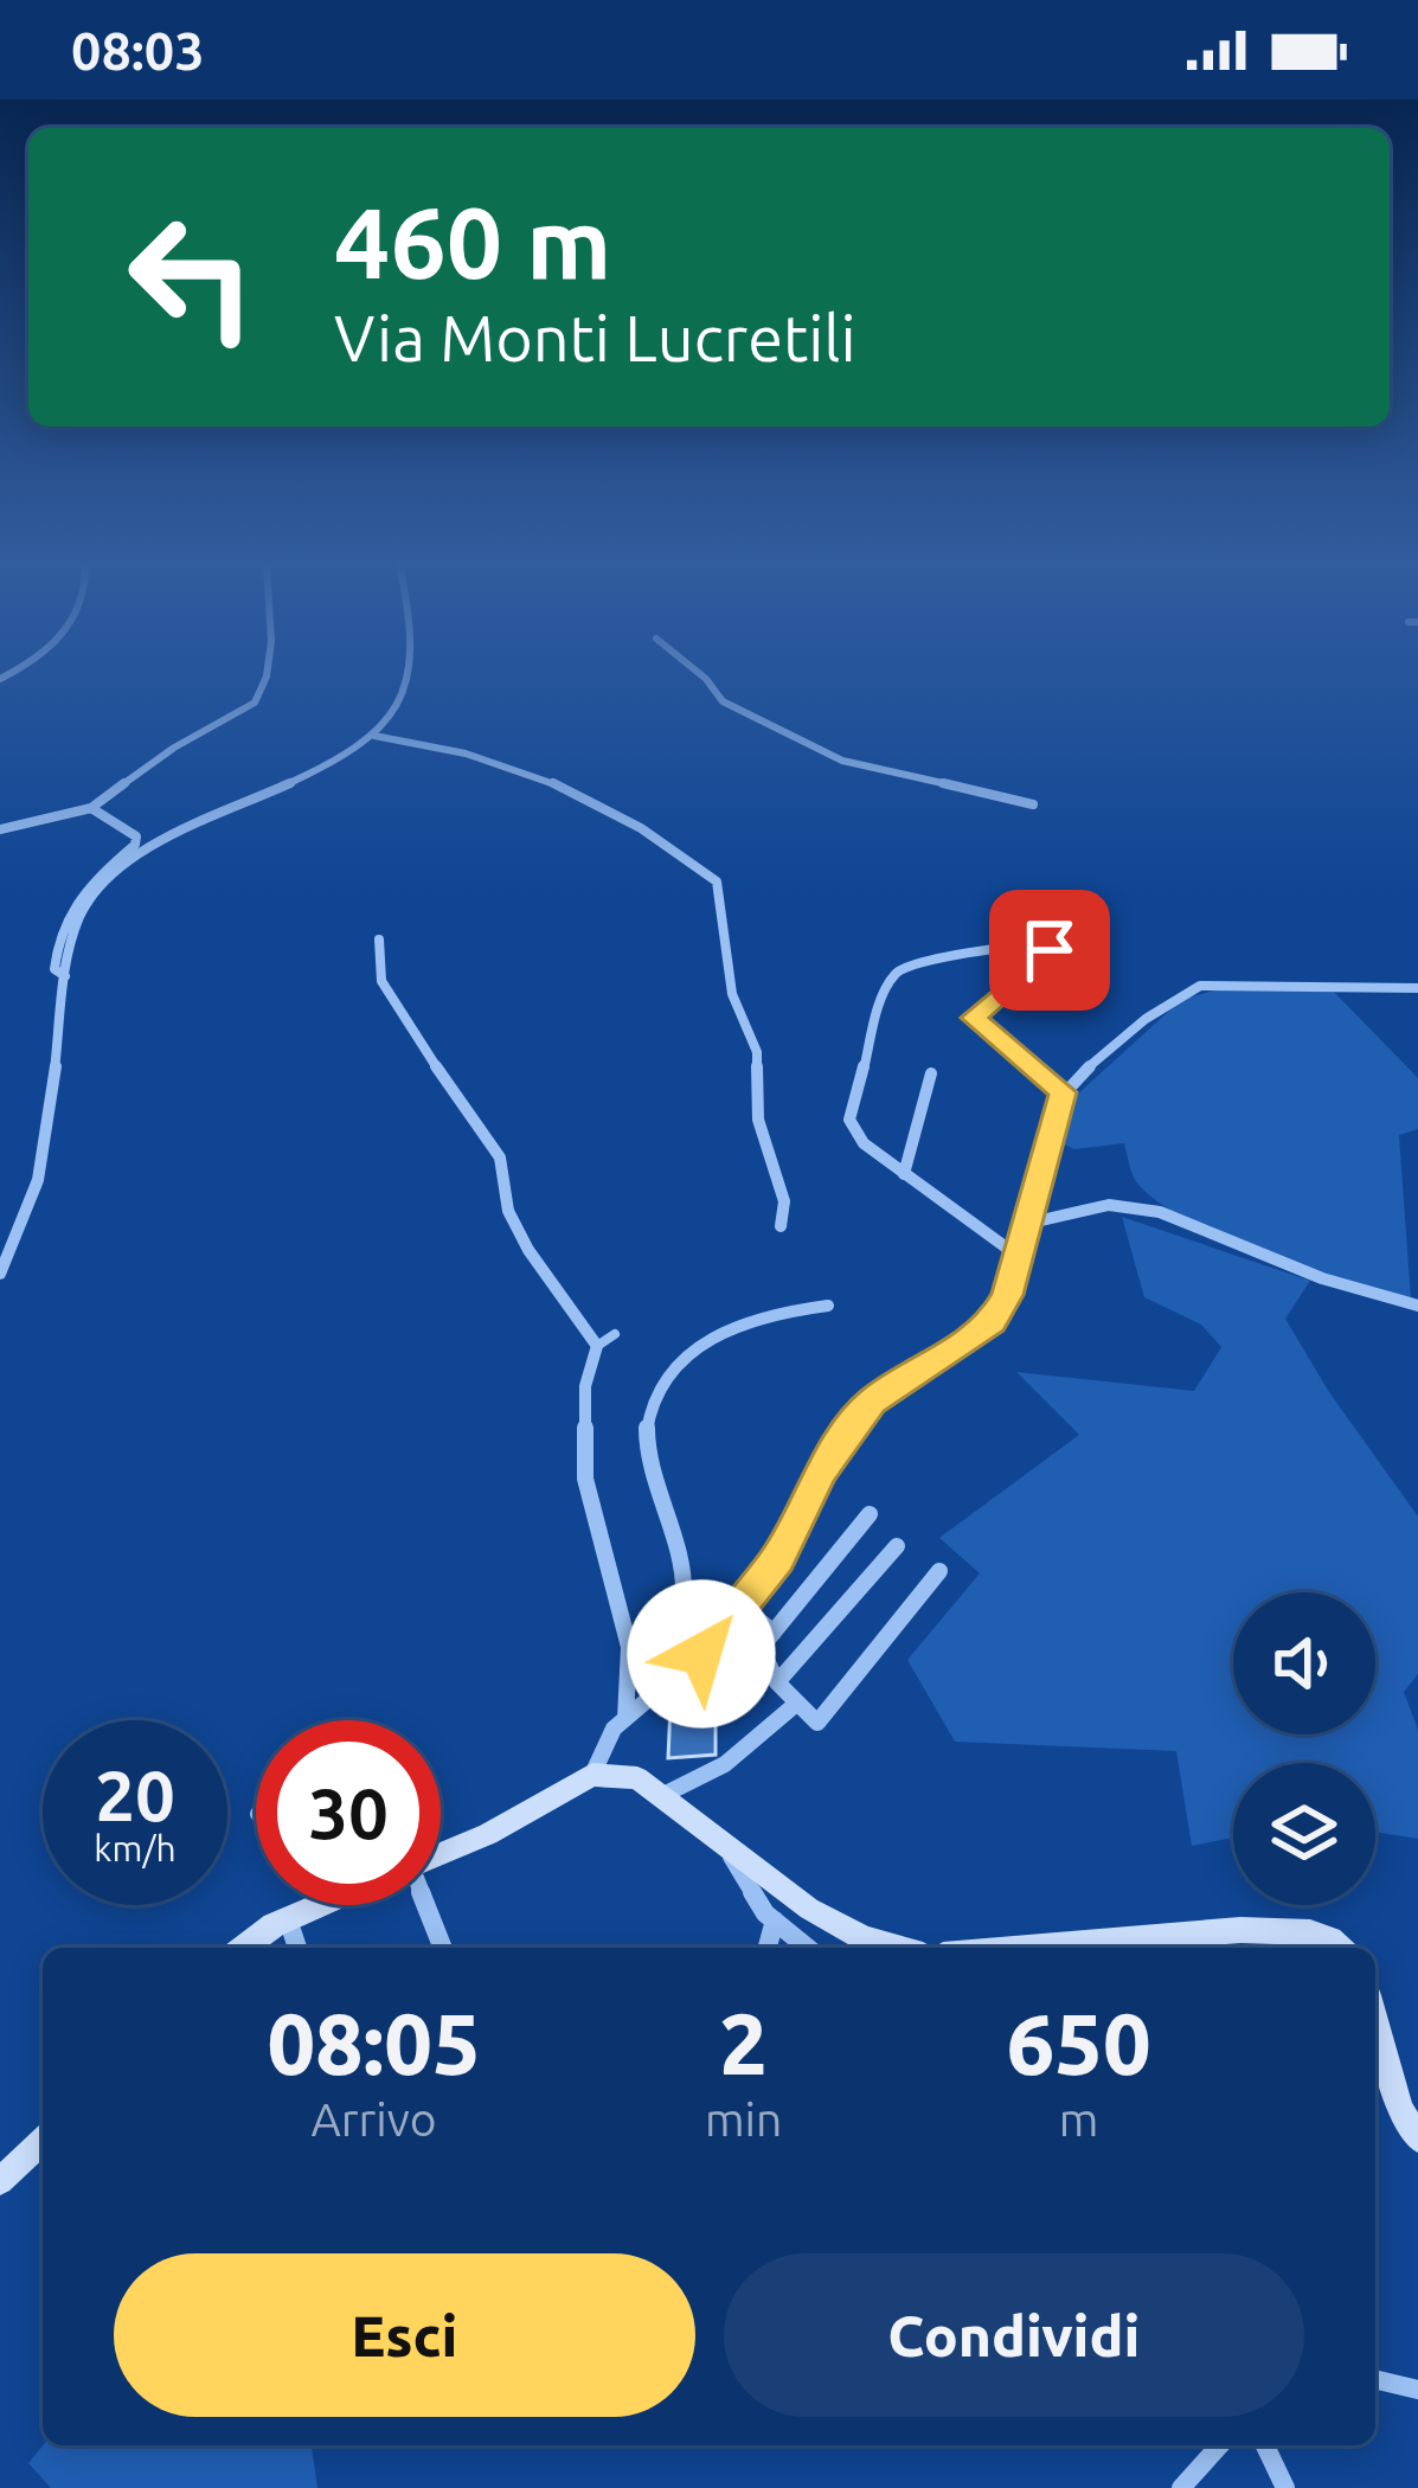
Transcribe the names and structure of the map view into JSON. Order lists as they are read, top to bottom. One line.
{"page":{"status":"08:03","turn":["460 m","Via Monti Lucretili"],"speed":"20 km/h","limit":"30","eta":["08:05","Arrivo","2","min","650","m"],"buttons":["Esci","Condividi"]}}
